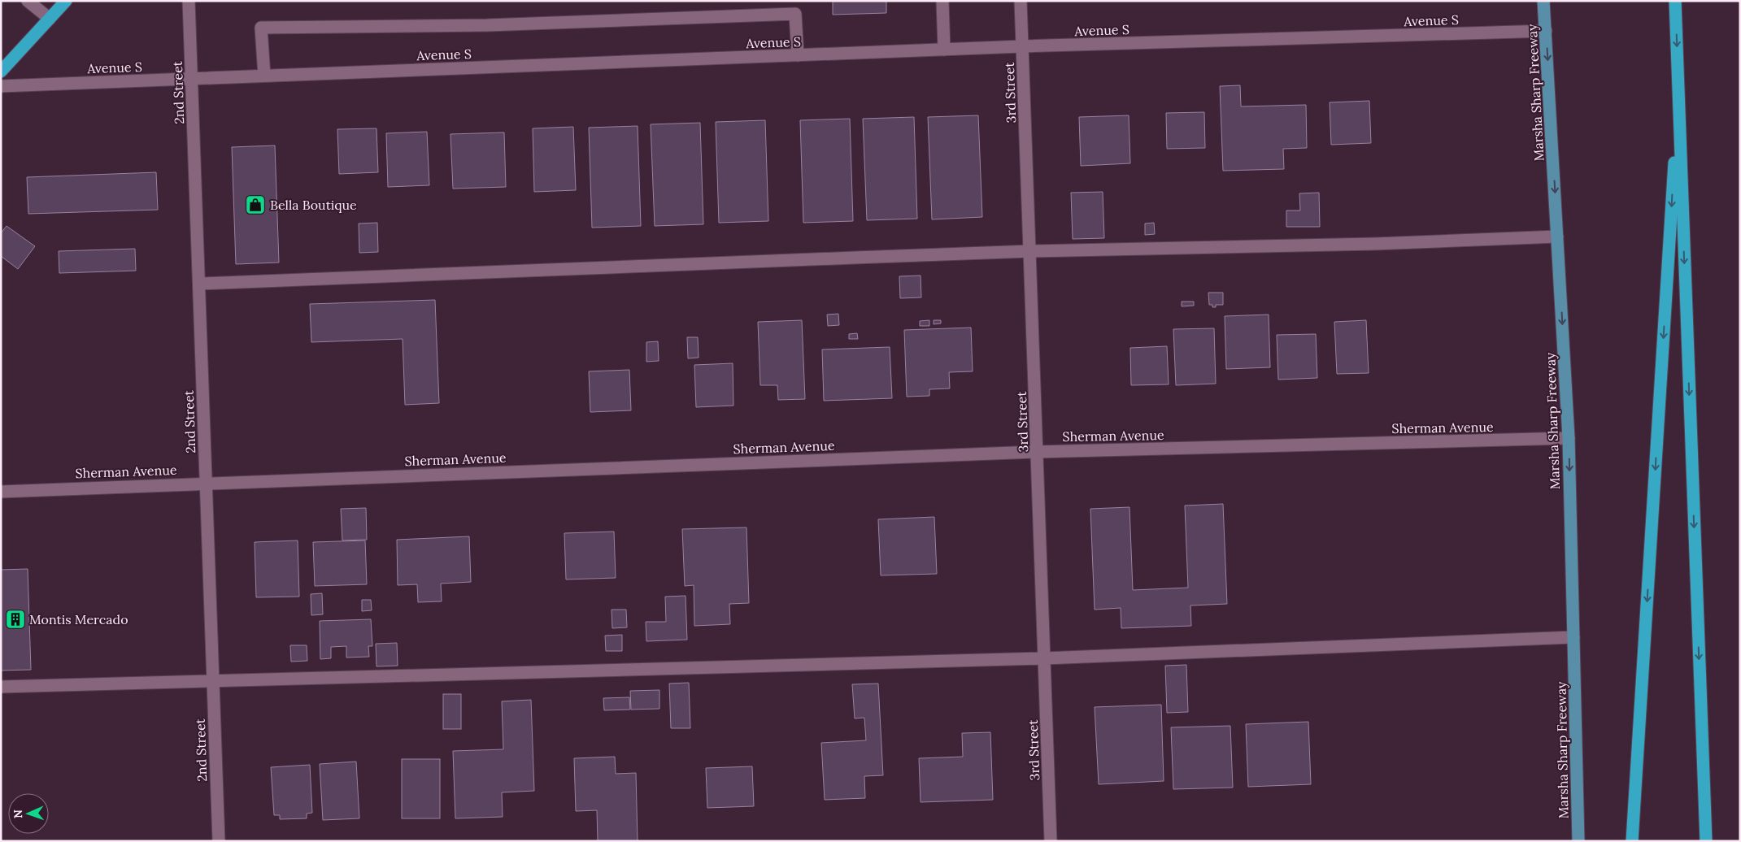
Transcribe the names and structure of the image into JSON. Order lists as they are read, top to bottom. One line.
{"streets":{"main road":["Marsha Sharp Freeway"],"street":["Avenue S","2nd Street","3rd Street","Sherman Avenue"]},"crossings":[["Avenue S","2nd Street"],["Avenue S","3rd Street"],["Avenue S","Marsha Sharp Freeway"],["2nd Street","Sherman Avenue"],["3rd Street","Sherman Avenue"],["Marsha Sharp Freeway","Sherman Avenue"]],"one_way":["Marsha Sharp Freeway"],"places":{"shop":["Bella Boutique"],"building":["Montis Mercado"]},"north":"left"}
